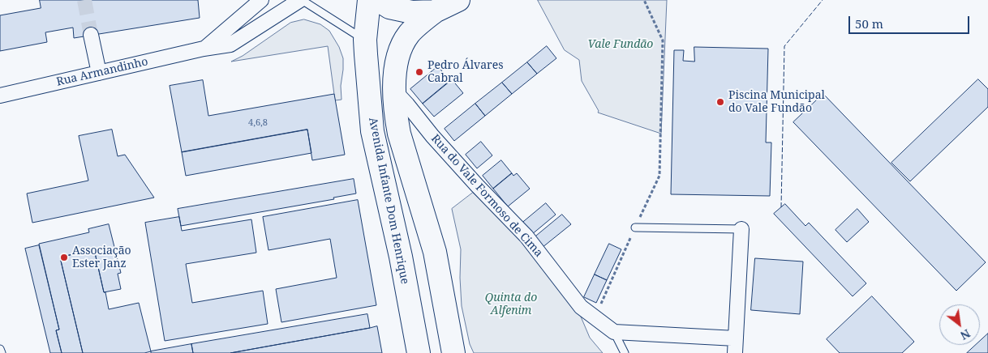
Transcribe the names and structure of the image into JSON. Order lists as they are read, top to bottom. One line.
{"streets":{"highway":["Avenida Infante Dom Henrique"],"street":["Rua Armandinho","Rua do Vale Formoso de Cima"]},"crossings":[["Rua do Vale Formoso de Cima","Avenida Infante Dom Henrique"]],"parks":["Vale Fundão","Quinta do Alfenim"],"places":["Pedro Álvares Cabral","Piscina Municipal do Vale Fundão","Associação Ester Janz"],"house_numbers":["4,6,8"],"scale_bar":"50 m","north":"bottom right"}
